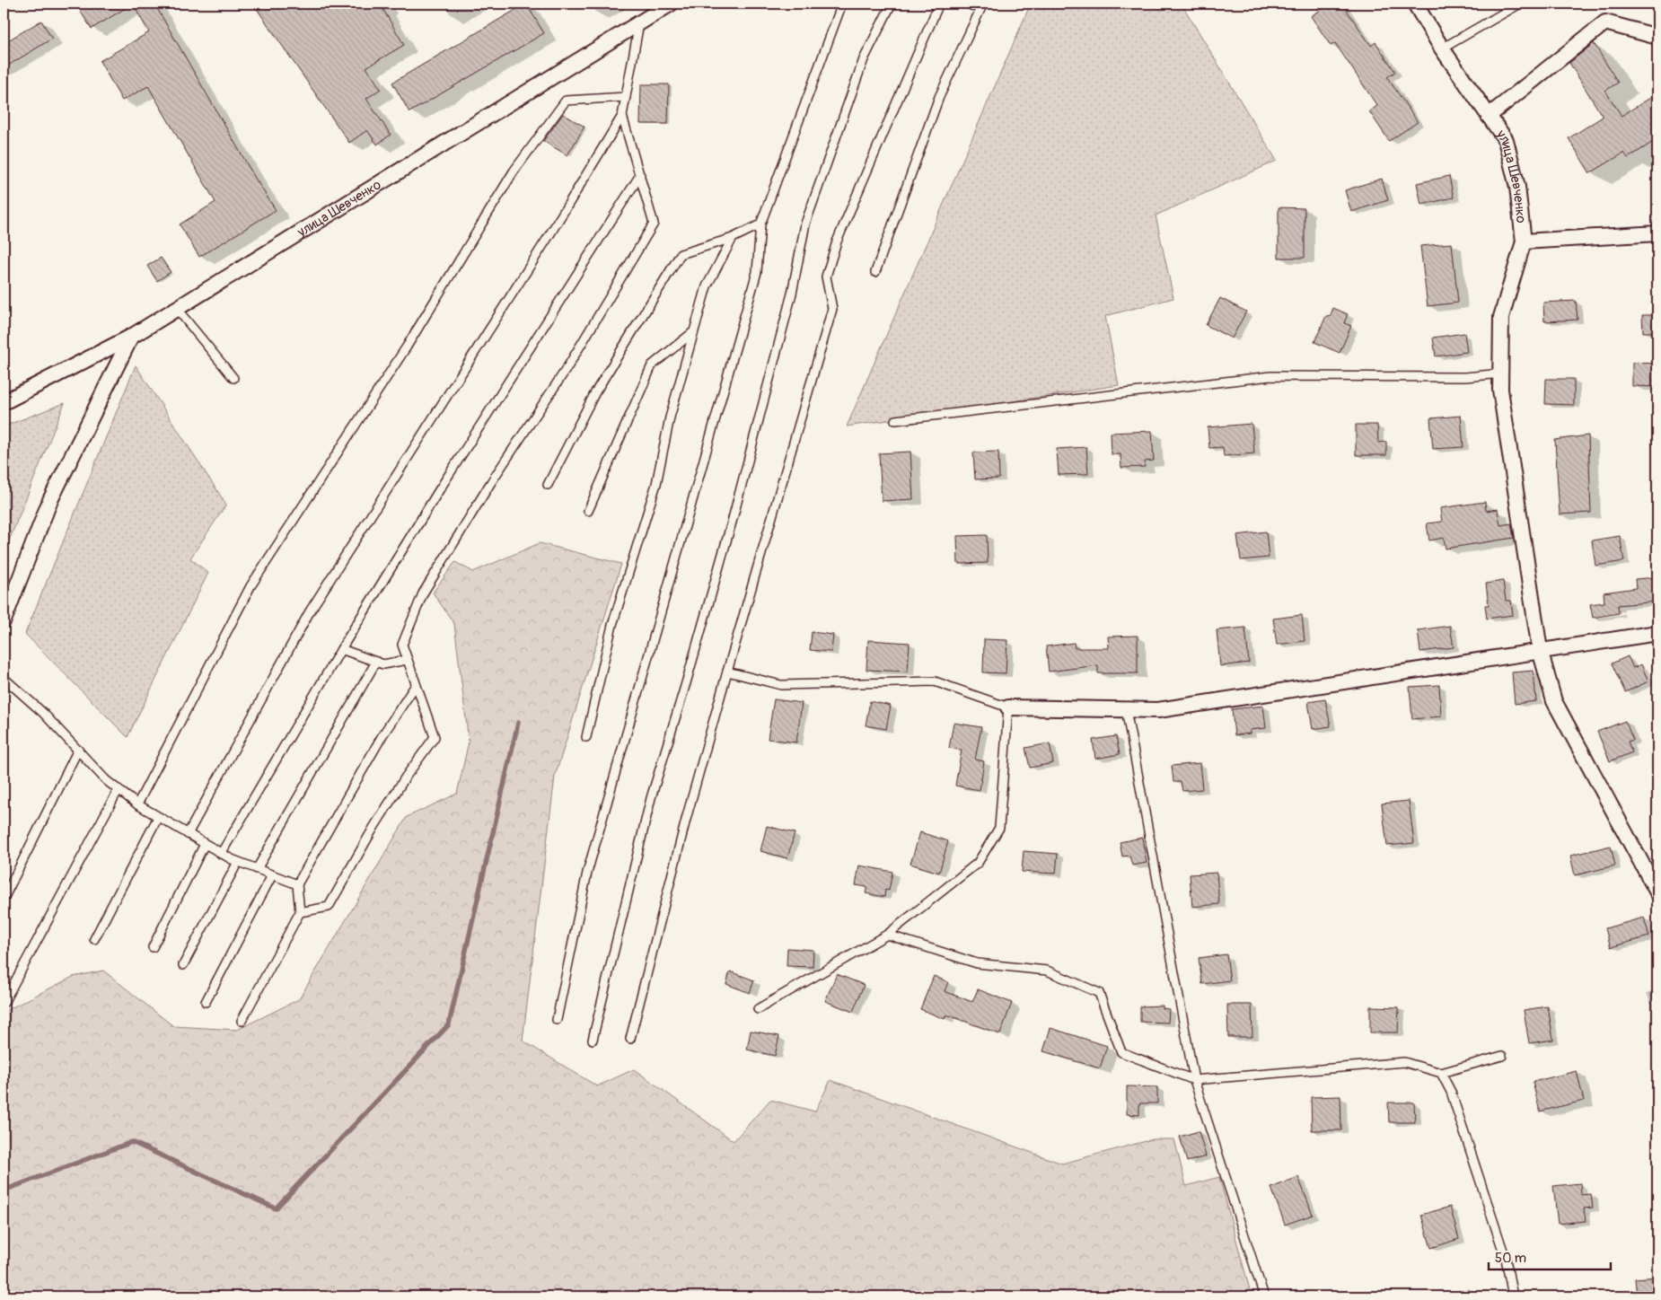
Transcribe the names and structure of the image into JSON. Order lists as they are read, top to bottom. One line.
{"streets":{"street":["улица Шевченко"]},"scale_bar":"50 m"}
